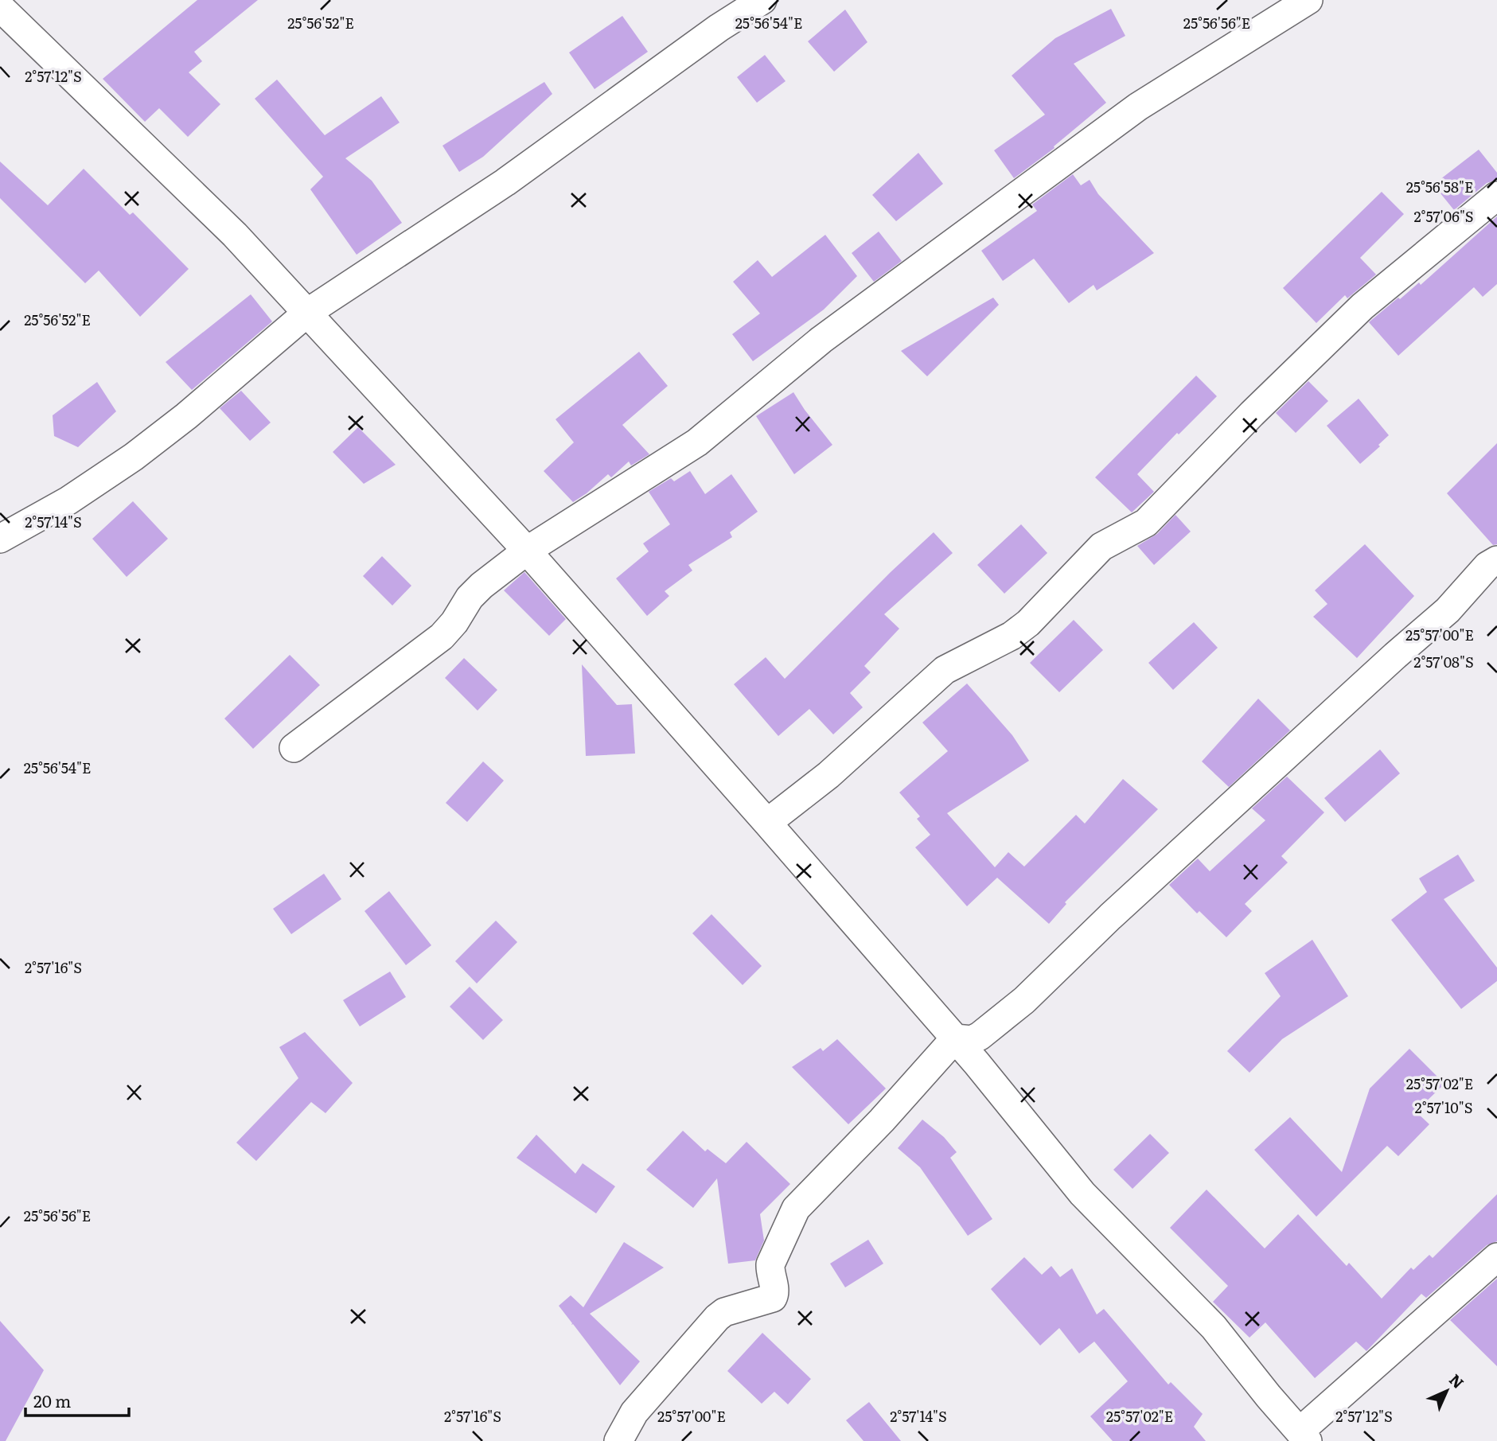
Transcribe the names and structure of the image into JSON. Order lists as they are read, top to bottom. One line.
{"scale_bar":"20 m","north":"top right","coordinates":["25°56'52\"E","25°56'54\"E","25°56'56\"E","2°57'12\"S","25°56'58\"E","2°57'06\"S","2°57'14\"S","25°57'00\"E","2°57'08\"S","2°57'16\"S","25°57'02\"E","2°57'10\"S"]}
